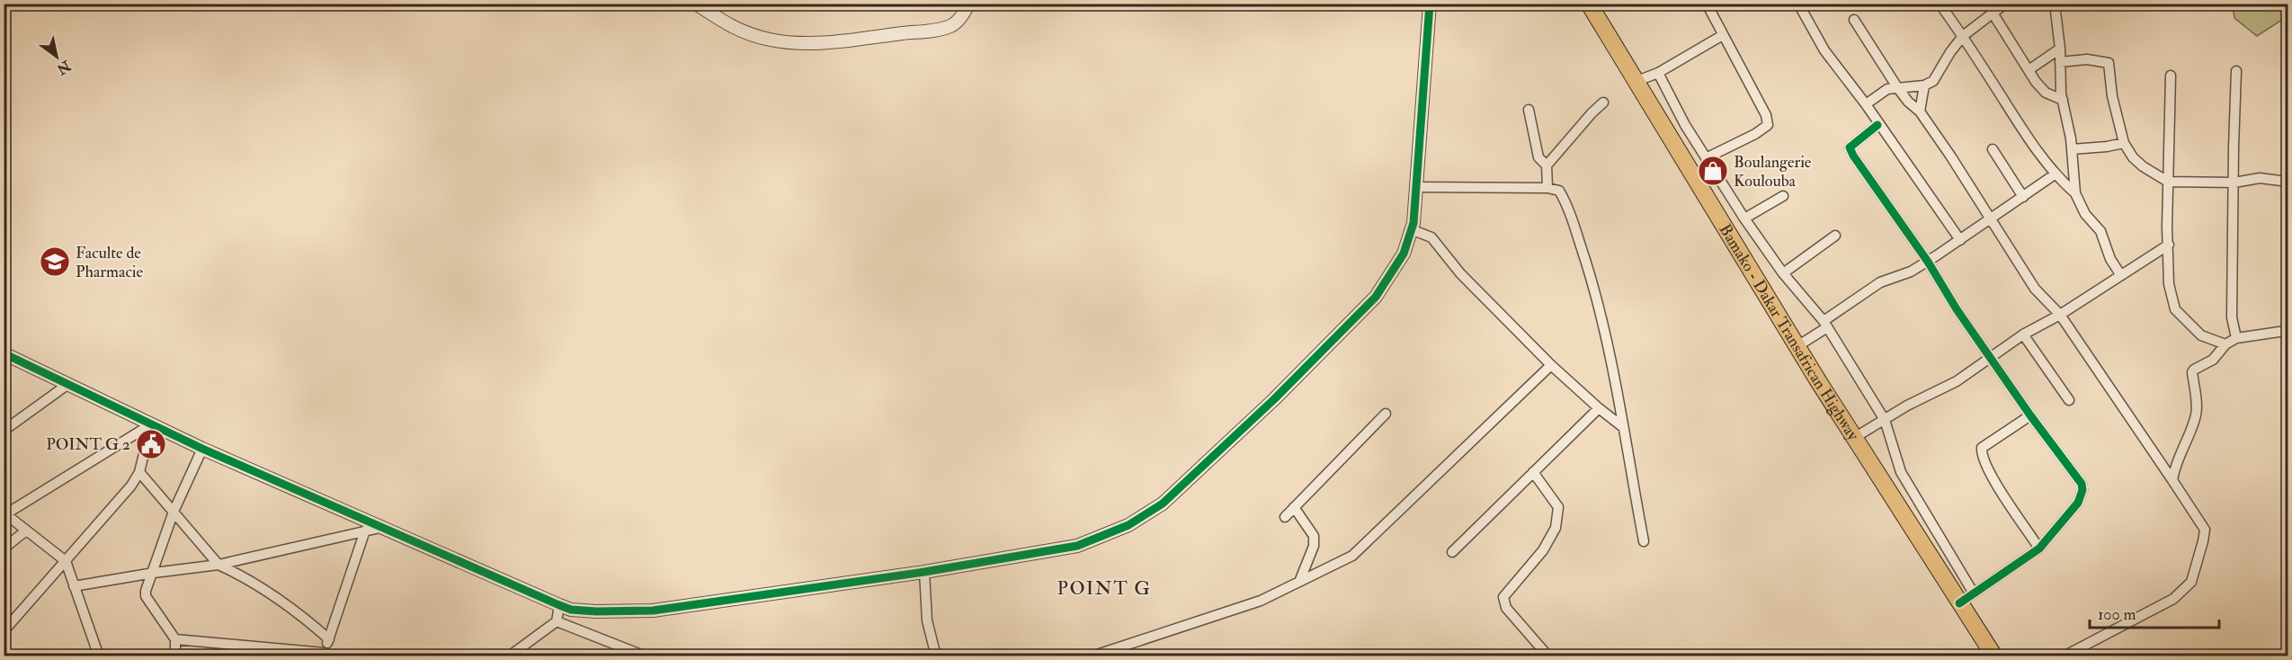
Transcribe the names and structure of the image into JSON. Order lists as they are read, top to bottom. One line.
{"streets":{"highway":["Bamako - Dakar Transafrican Highway"]},"districts":["POINT G"],"places":{"shop":["Boulangerie Koulouba"],"school or university":["Faculte de Pharmacie"],"public building":["POINT G 2"]},"scale_bar":"100 m","north":"bottom right"}
